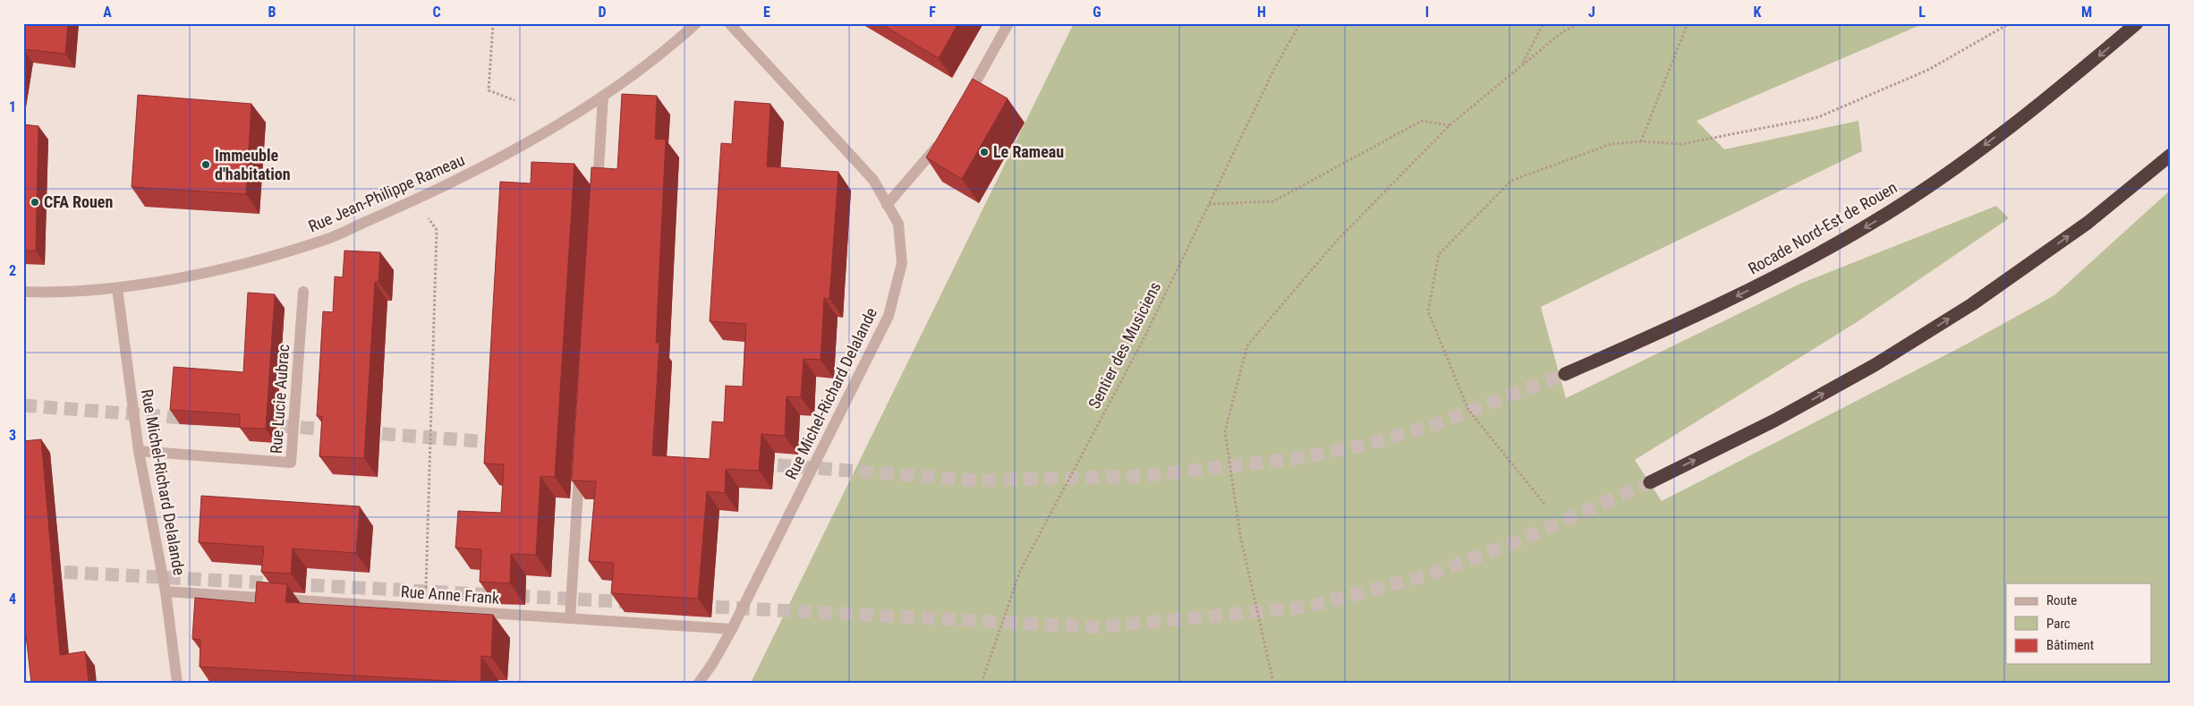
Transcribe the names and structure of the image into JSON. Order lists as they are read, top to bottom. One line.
{"streets":{"highway":["Rocade Nord-Est de Rouen"],"street":["Rue Jean-Philippe Rameau","Rue Michel-Richard Delalande","Rue Lucie Aubrac","Rue Anne Frank"],"path":["Sentier des Musiciens"]},"crossings":[["Rue Jean-Philippe Rameau","Rue Michel-Richard Delalande"],["Rue Michel-Richard Delalande","Rue Lucie Aubrac"],["Rue Michel-Richard Delalande","Rue Anne Frank"]],"one_way":["Rocade Nord-Est de Rouen"],"places":["Le Rameau","Immeuble d'habitation","CFA Rouen"],"legend":["Route","Parc","Bâtiment"],"grid":{"columns":["A","B","C","D","E","F","G","H","I","J","K","L","M"],"rows":["1","2","3","4"]}}
